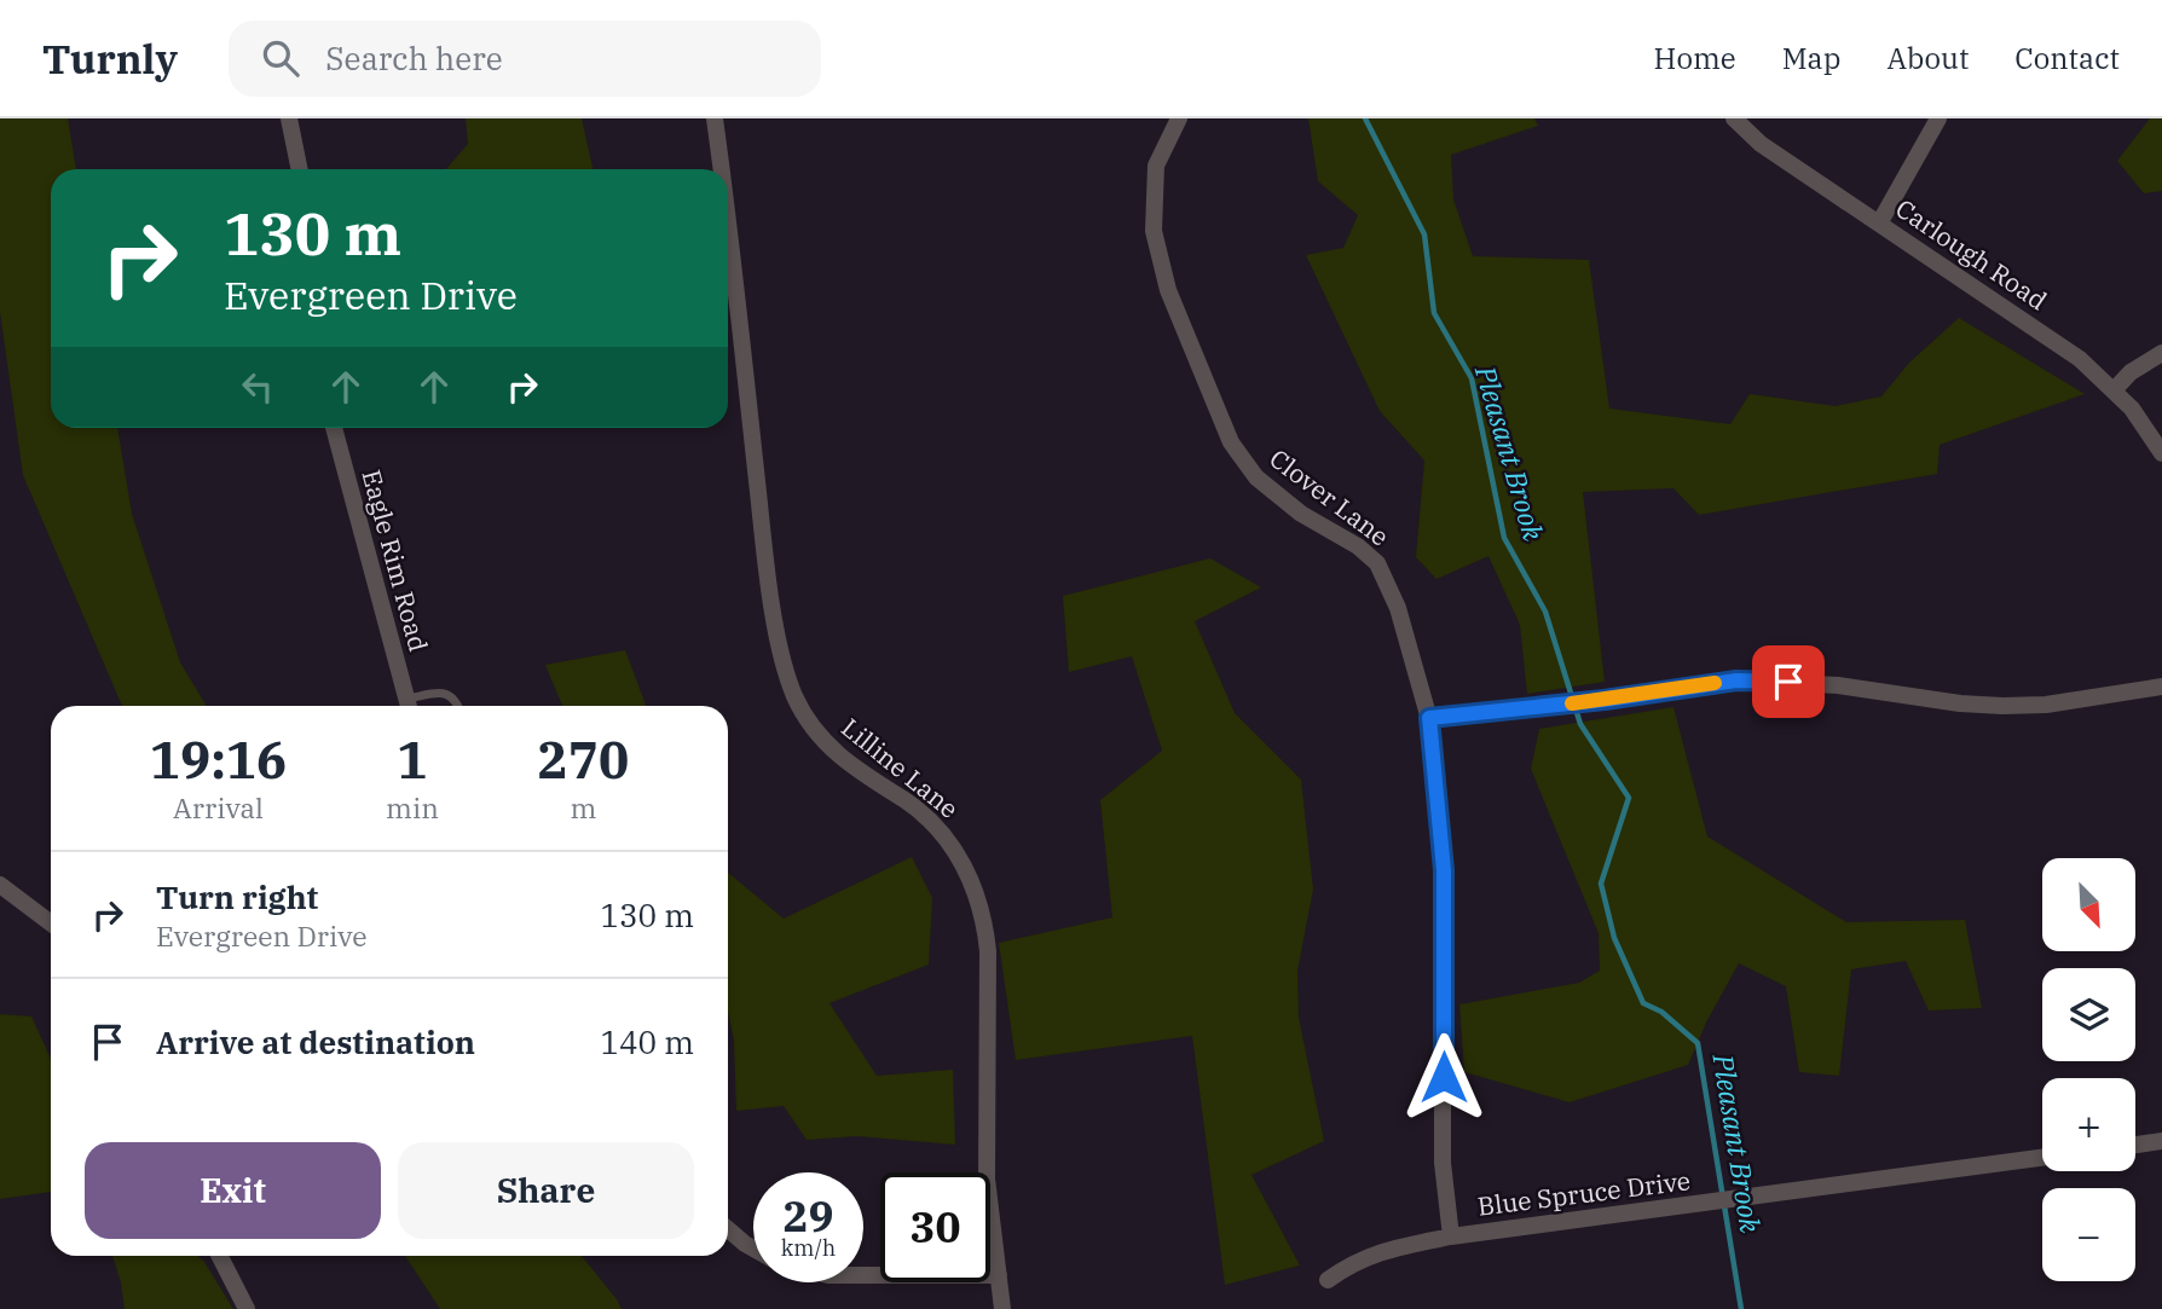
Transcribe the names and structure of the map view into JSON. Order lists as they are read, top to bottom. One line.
{"streets":{"street":["Carlough Road","Clover Lane","Eagle Rim Road","Lilline Lane","Blue Spruce Drive"]},"crossings":[["Clover Lane","Blue Spruce Drive"]],"water":["Pleasant Brook"],"north":"bottom right","page":{"header":"Turnly","search":"Search here","nav":["Home","Map","About","Contact"],"turn":["130 m","Evergreen Drive"],"eta":["19:16","Arrival","1","min","270","m"],"list":[{"name":"Turn right","note":"Evergreen Drive","value":"130 m"},{"name":"Arrive at destination","value":"140 m"}],"map_buttons":["+","−"],"buttons":["Exit","Share"],"speed":"29 km/h","limit":"30"}}
